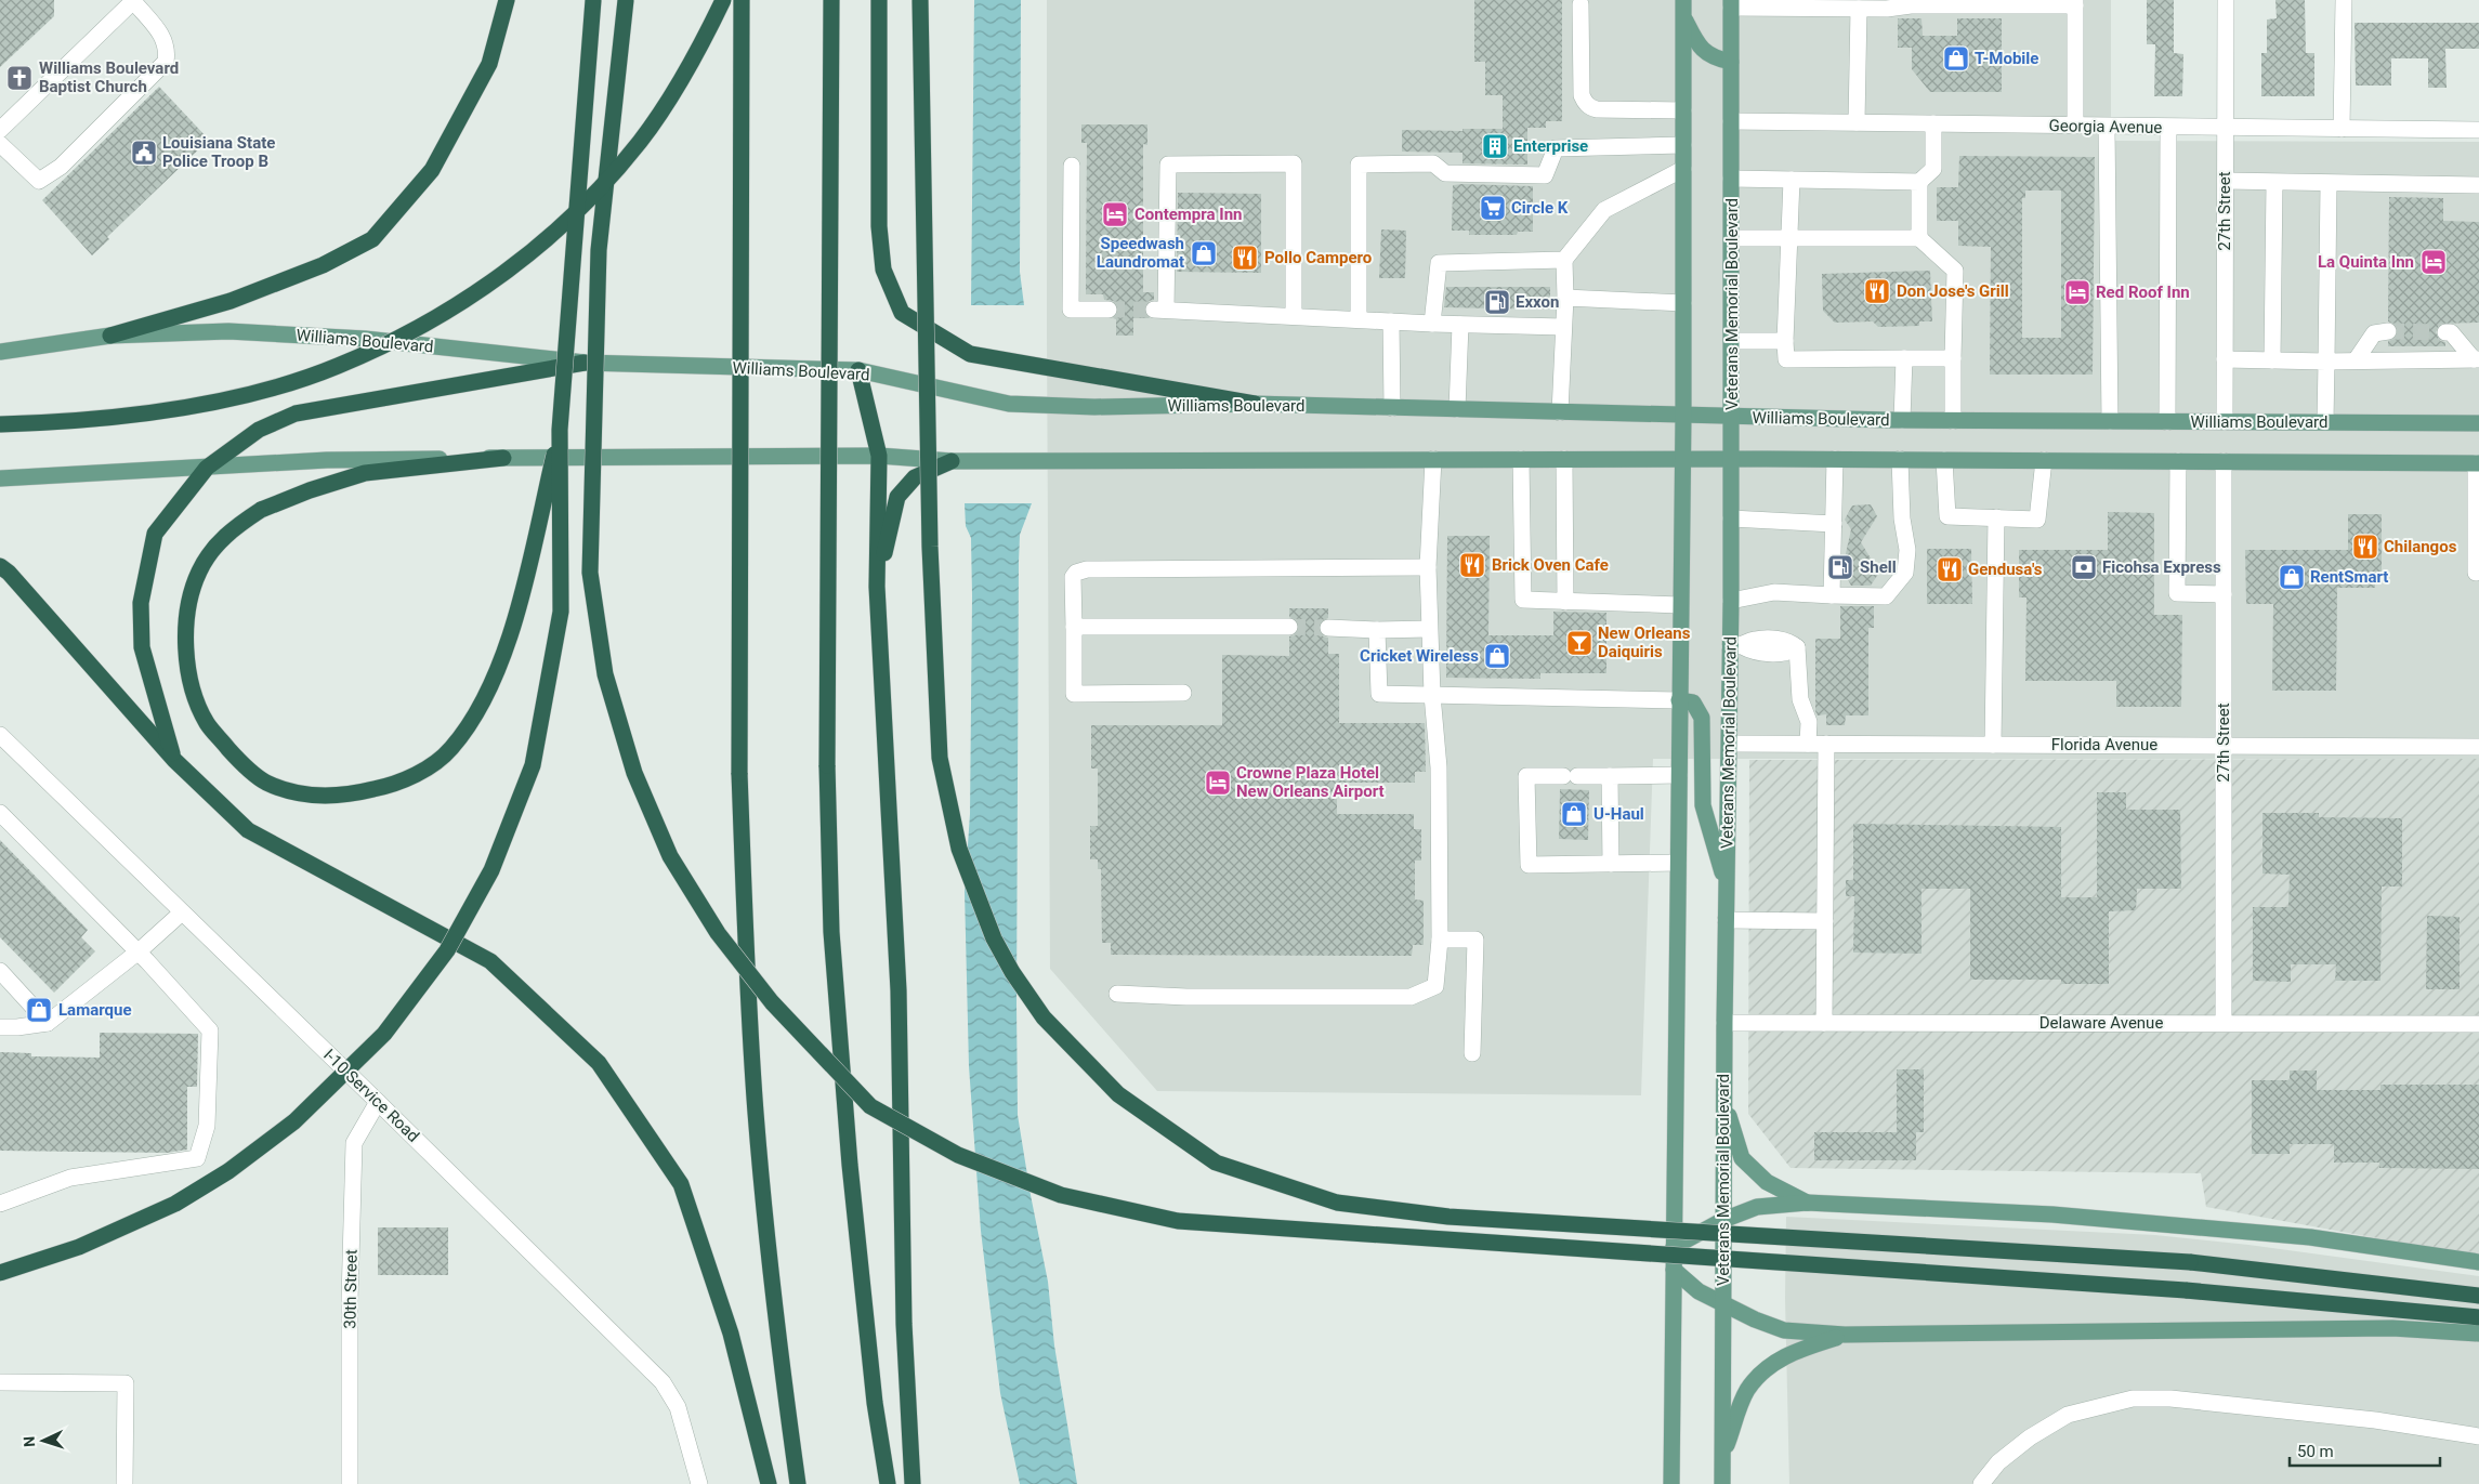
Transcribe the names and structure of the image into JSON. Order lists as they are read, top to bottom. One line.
{"streets":{"main road":["Veterans Memorial Boulevard","Williams Boulevard"],"street":["Georgia Avenue","27th Street","Florida Avenue","Delaware Avenue","I-10 Service Road","30th Street"]},"crossings":[["Georgia Avenue","27th Street"],["Georgia Avenue","Veterans Memorial Boulevard"],["27th Street","Williams Boulevard"],["27th Street","Florida Avenue"],["27th Street","Delaware Avenue"],["Veterans Memorial Boulevard","Williams Boulevard"],["Veterans Memorial Boulevard","Florida Avenue"],["Veterans Memorial Boulevard","Delaware Avenue"],["I-10 Service Road","30th Street"]],"places":{"shop":["T-Mobile","Speedwash Laundromat","RentSmart","Cricket Wireless","U-Haul","Lamarque"],"church":["Williams Boulevard Baptist Church"],"building":["Enterprise"],"public building":["Louisiana State Police Troop B"],"supermarket":["Circle K"],"hotel":["Contempra Inn","La Quinta Inn","Red Roof Inn","Crowne Plaza Hotel New Orleans Airport"],"restaurant":["Pollo Campero","Don Jose's Grill","Chilangos","Brick Oven Cafe","Gendusa's"],"fuel station":["Exxon","Shell"],"bank":["Ficohsa Express"],"bar":["New Orleans Daiquiris"]},"scale_bar":"50 m","north":"left"}
